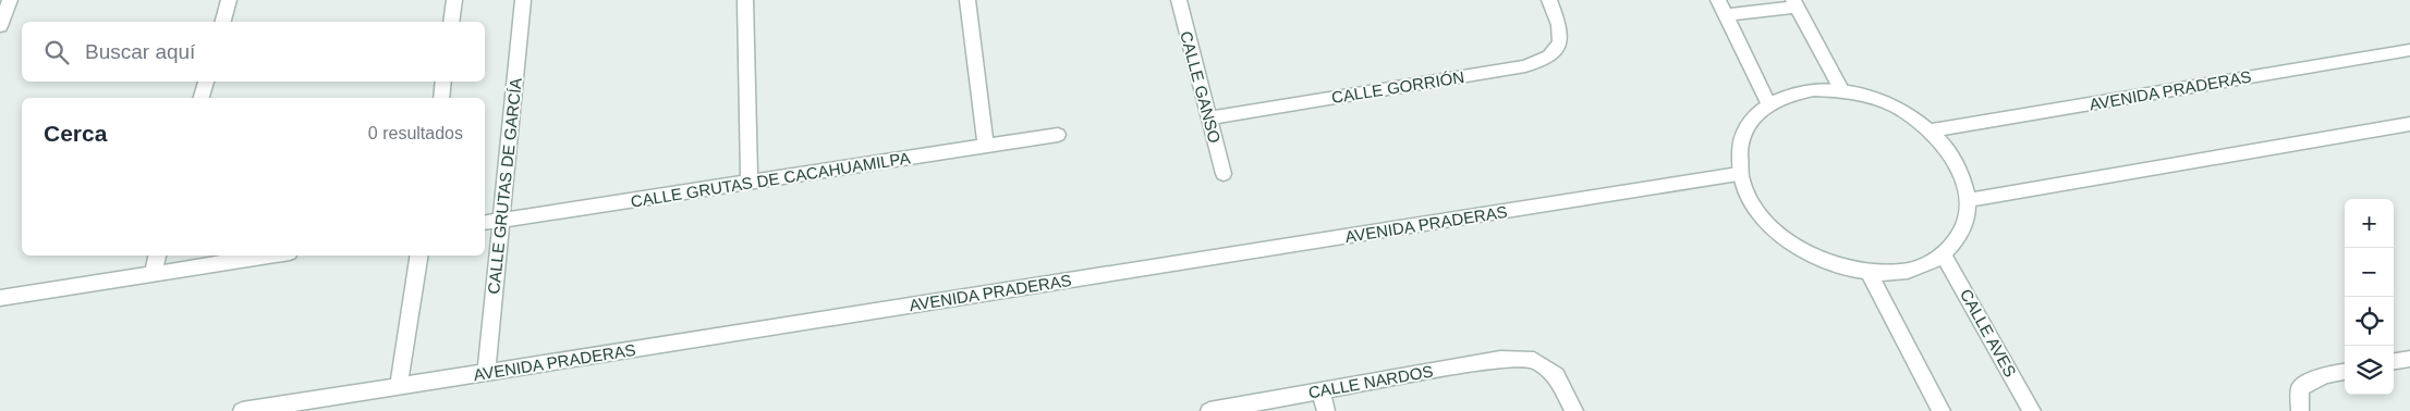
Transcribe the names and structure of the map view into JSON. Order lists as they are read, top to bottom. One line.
{"streets":{"street":["CALLE GANSO","CALLE GORRIÓN","AVENIDA PRADERAS","CALLE GRUTAS DE CACAHUAMILPA","CALLE GRUTAS DE GARCÍA","CALLE AVES","CALLE NARDOS"]},"crossings":[["CALLE GANSO","CALLE GORRIÓN"],["AVENIDA PRADERAS","CALLE GRUTAS DE GARCÍA"],["CALLE GRUTAS DE CACAHUAMILPA","CALLE GRUTAS DE GARCÍA"]],"page":{"search":"Buscar aquí","heading":["Cerca","0 resultados"],"map_buttons":["+","−"]}}
